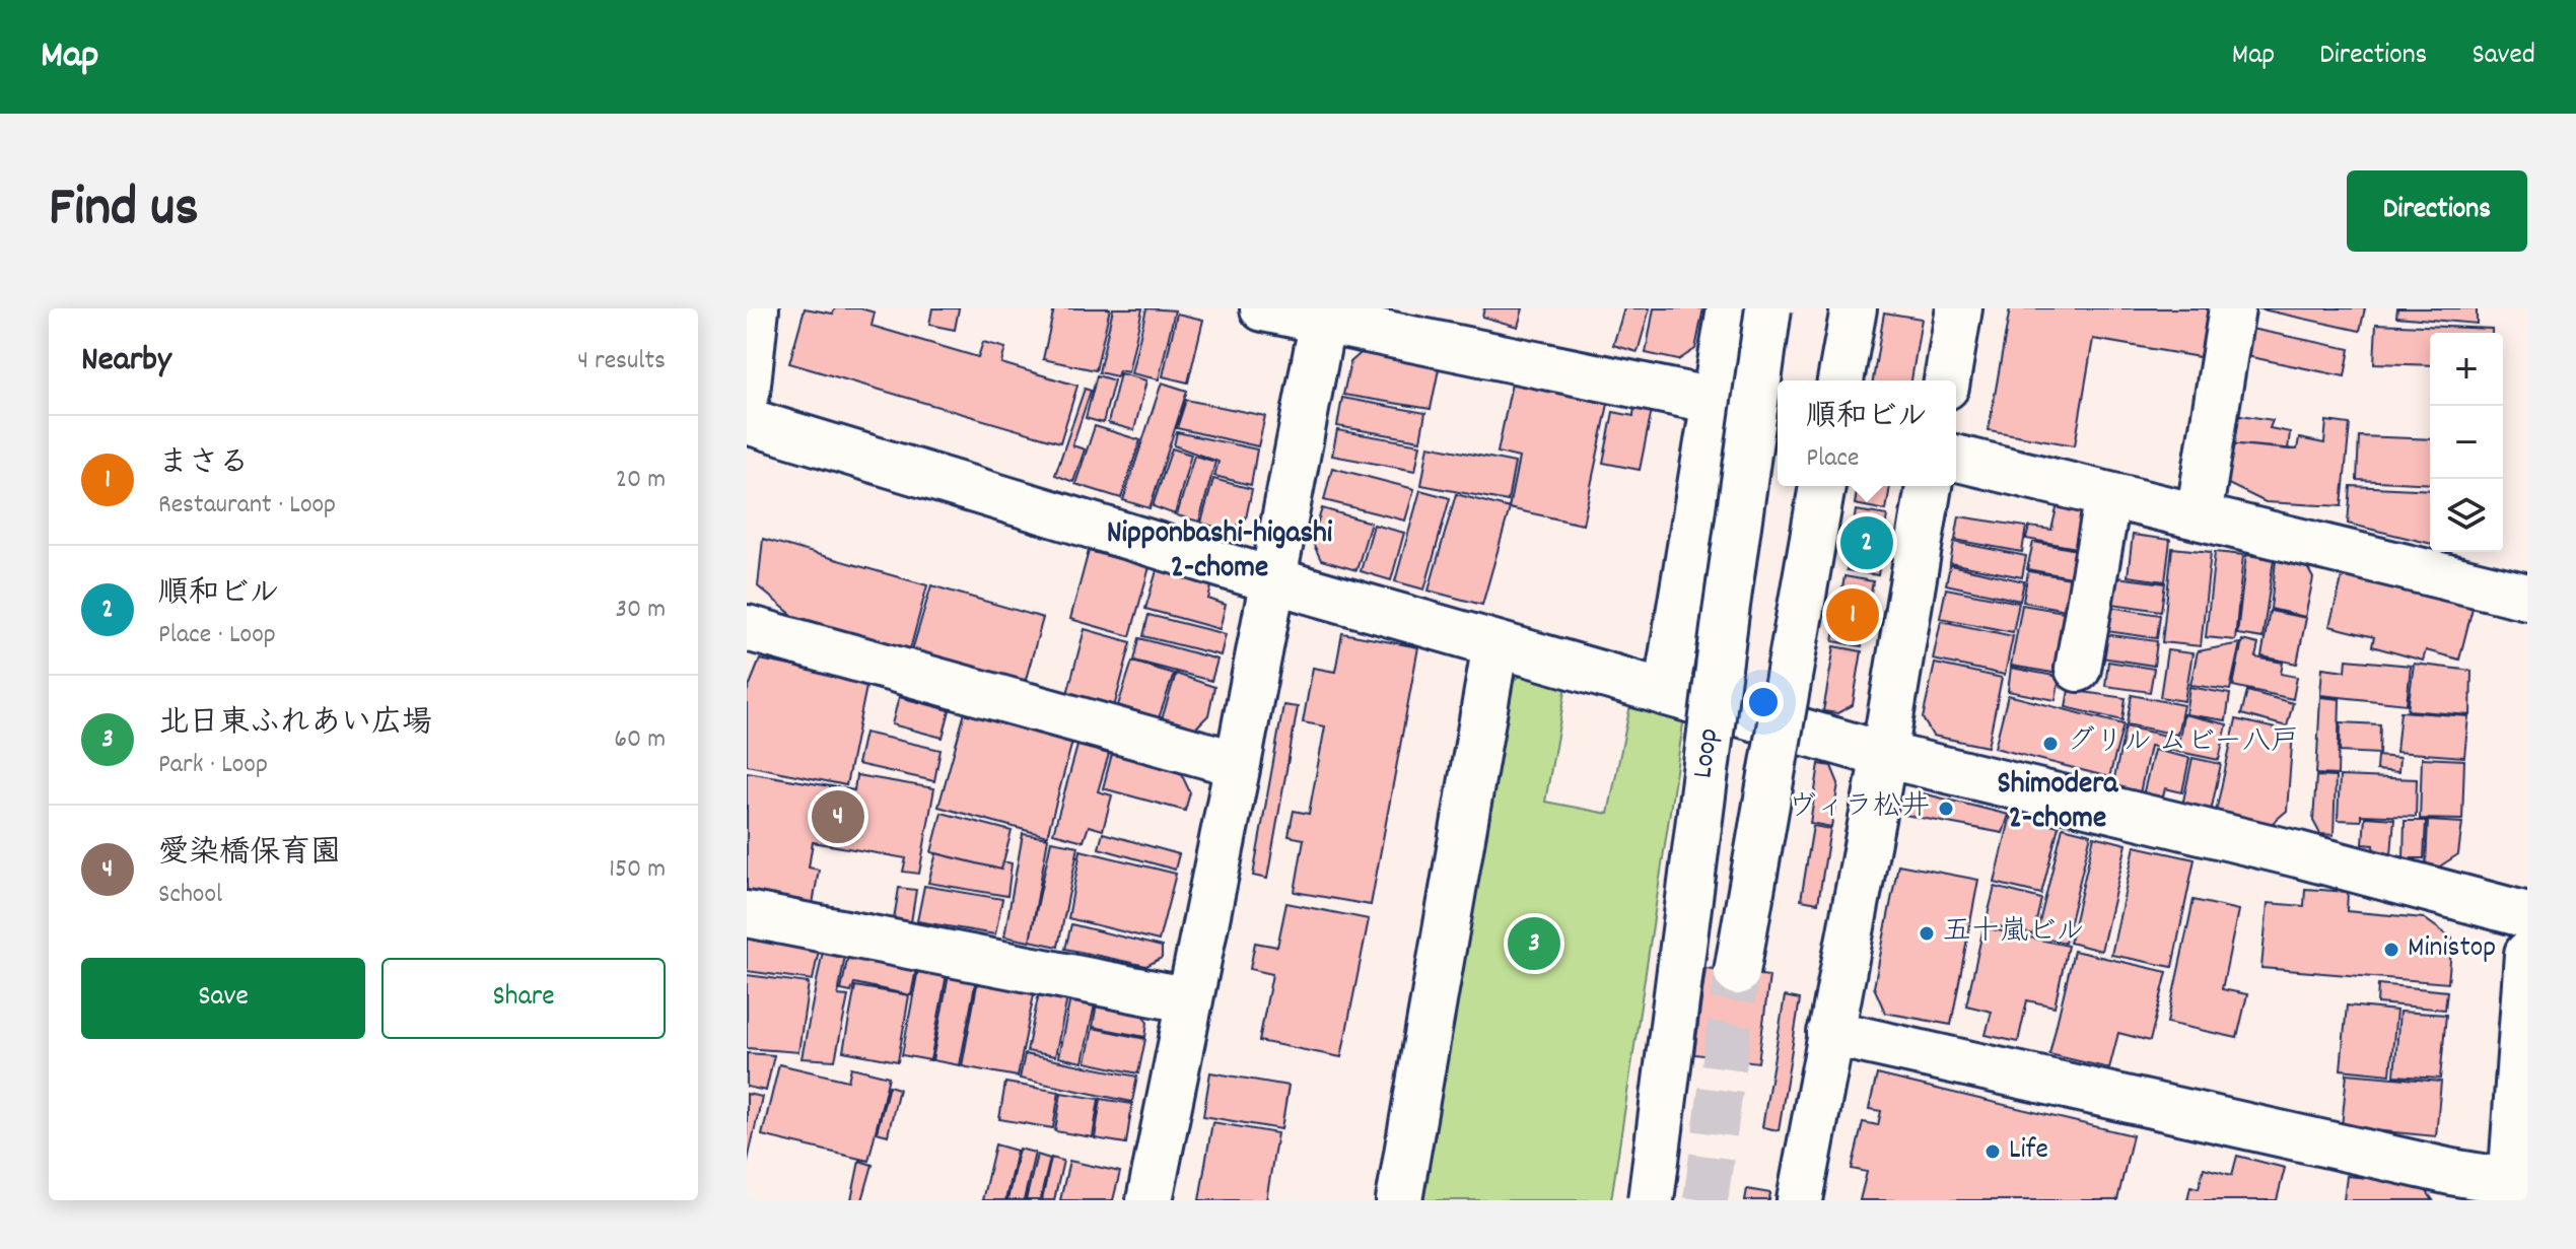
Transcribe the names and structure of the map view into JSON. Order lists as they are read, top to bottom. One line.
{"streets":{"main road":["Loop"]},"districts":["Nipponbashi-higashi 2-chome","Shimodera 2-chome"],"places":["グリル ムビー八戸","ヴィラ松井","五十嵐ビル","Ministop","Life"],"page":{"header":"Map","nav":["Map","Directions","Saved"],"title":"Find us","buttons":["Directions",["Save","Share"]],"heading":["Nearby","4 results"],"map_buttons":["+","−"],"popup":["順和ビル","Place"],"list":[{"mark":"1","name":"まさる","note":"Restaurant · Loop","value":"20 m"},{"mark":"2","name":"順和ビル","note":"Place · Loop","value":"30 m"},{"mark":"3","name":"北日東ふれあい広場","note":"Park · Loop","value":"60 m"},{"mark":"4","name":"愛染橋保育園","note":"School","value":"150 m"}],"pins":["2","1","4","3"]}}
